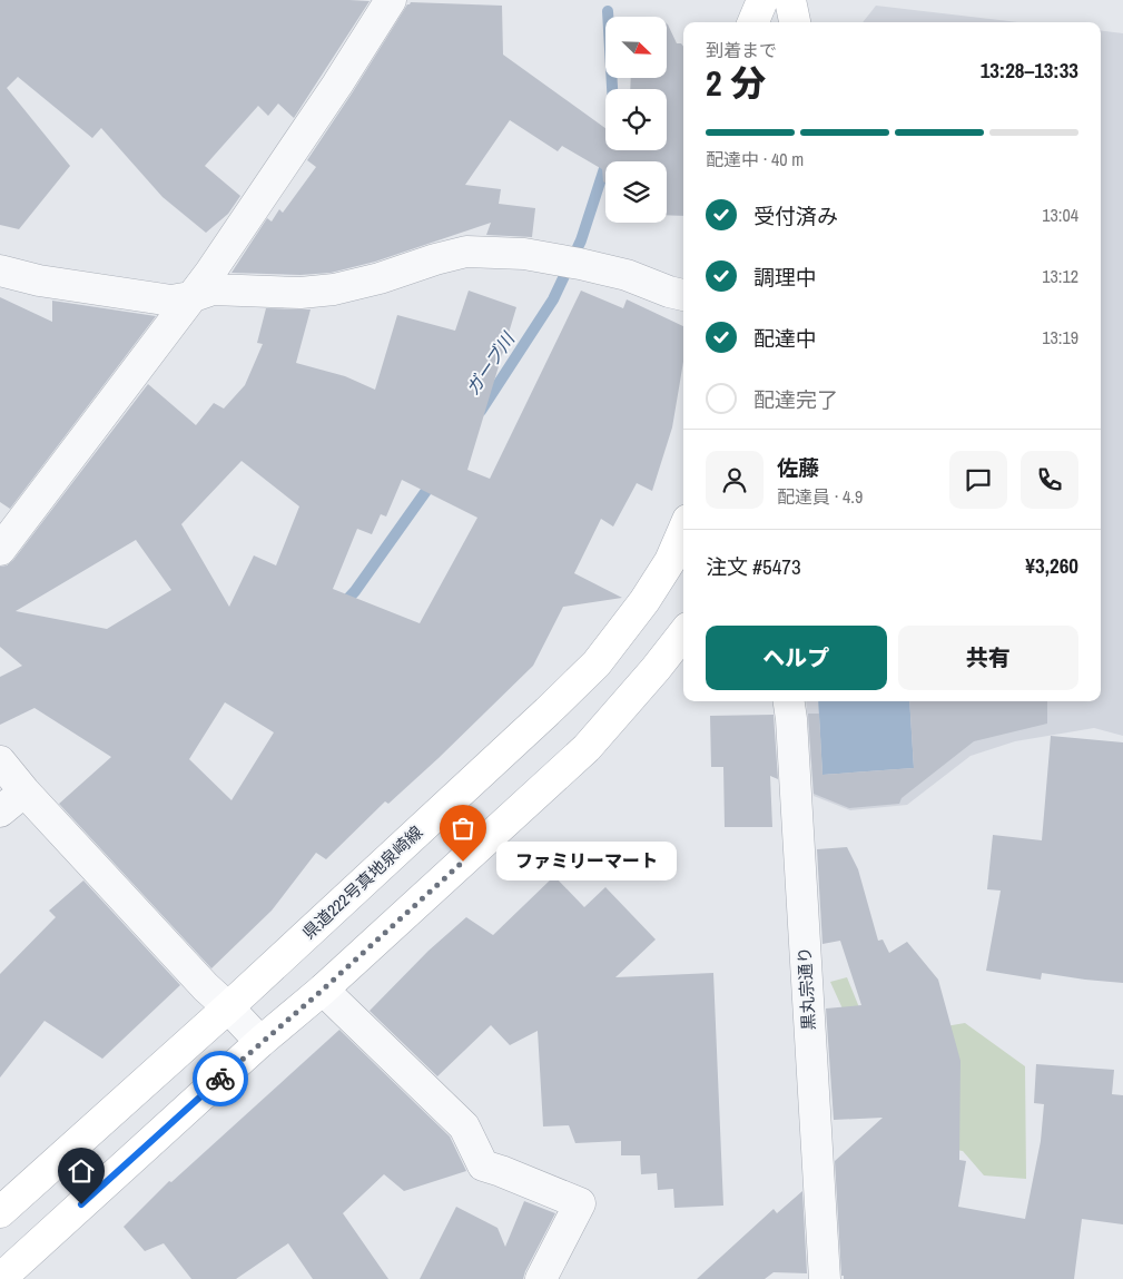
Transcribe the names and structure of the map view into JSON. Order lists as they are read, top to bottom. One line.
{"streets":{"main road":["県道222号真地泉崎線"],"street":["黒丸宗通り"]},"water":["ガーブ川"],"places":["ファミリーマート"],"north":"bottom right","page":{"heading":["2 分","到着まで","13:28–13:33"],"panel":["佐藤","配達員 · 4.9","注文 #5473","¥3,260"],"bar":"配達中 · 40 m","list":[["受付済み","13:04"],["調理中","13:12"],["配達中","13:19"],"配達完了"],"buttons":["ヘルプ","共有"],"bubble":"ファミリーマート"}}
